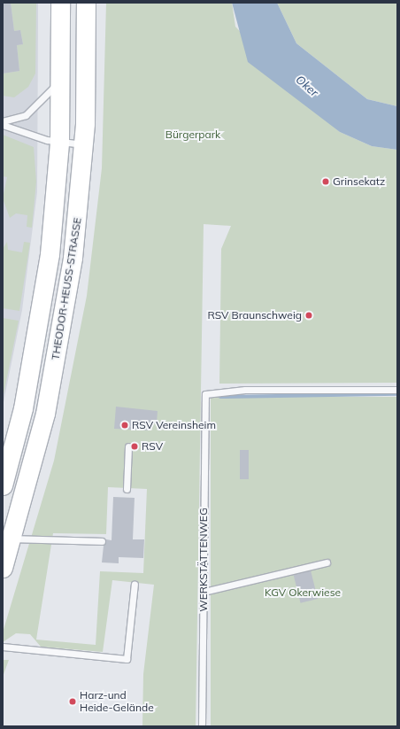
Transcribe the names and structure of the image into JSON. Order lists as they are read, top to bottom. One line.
{"streets":{"main road":["THEODOR-HEUSS-STRASSE"],"lane":["WERKSTÄTTENWEG"]},"water":["Oker"],"parks":["Bürgerpark","KGV Okerwiese"],"places":["Grinsekatz","RSV Braunschweig","RSV Vereinsheim","RSV","Harz-und Heide-Gelände"]}
